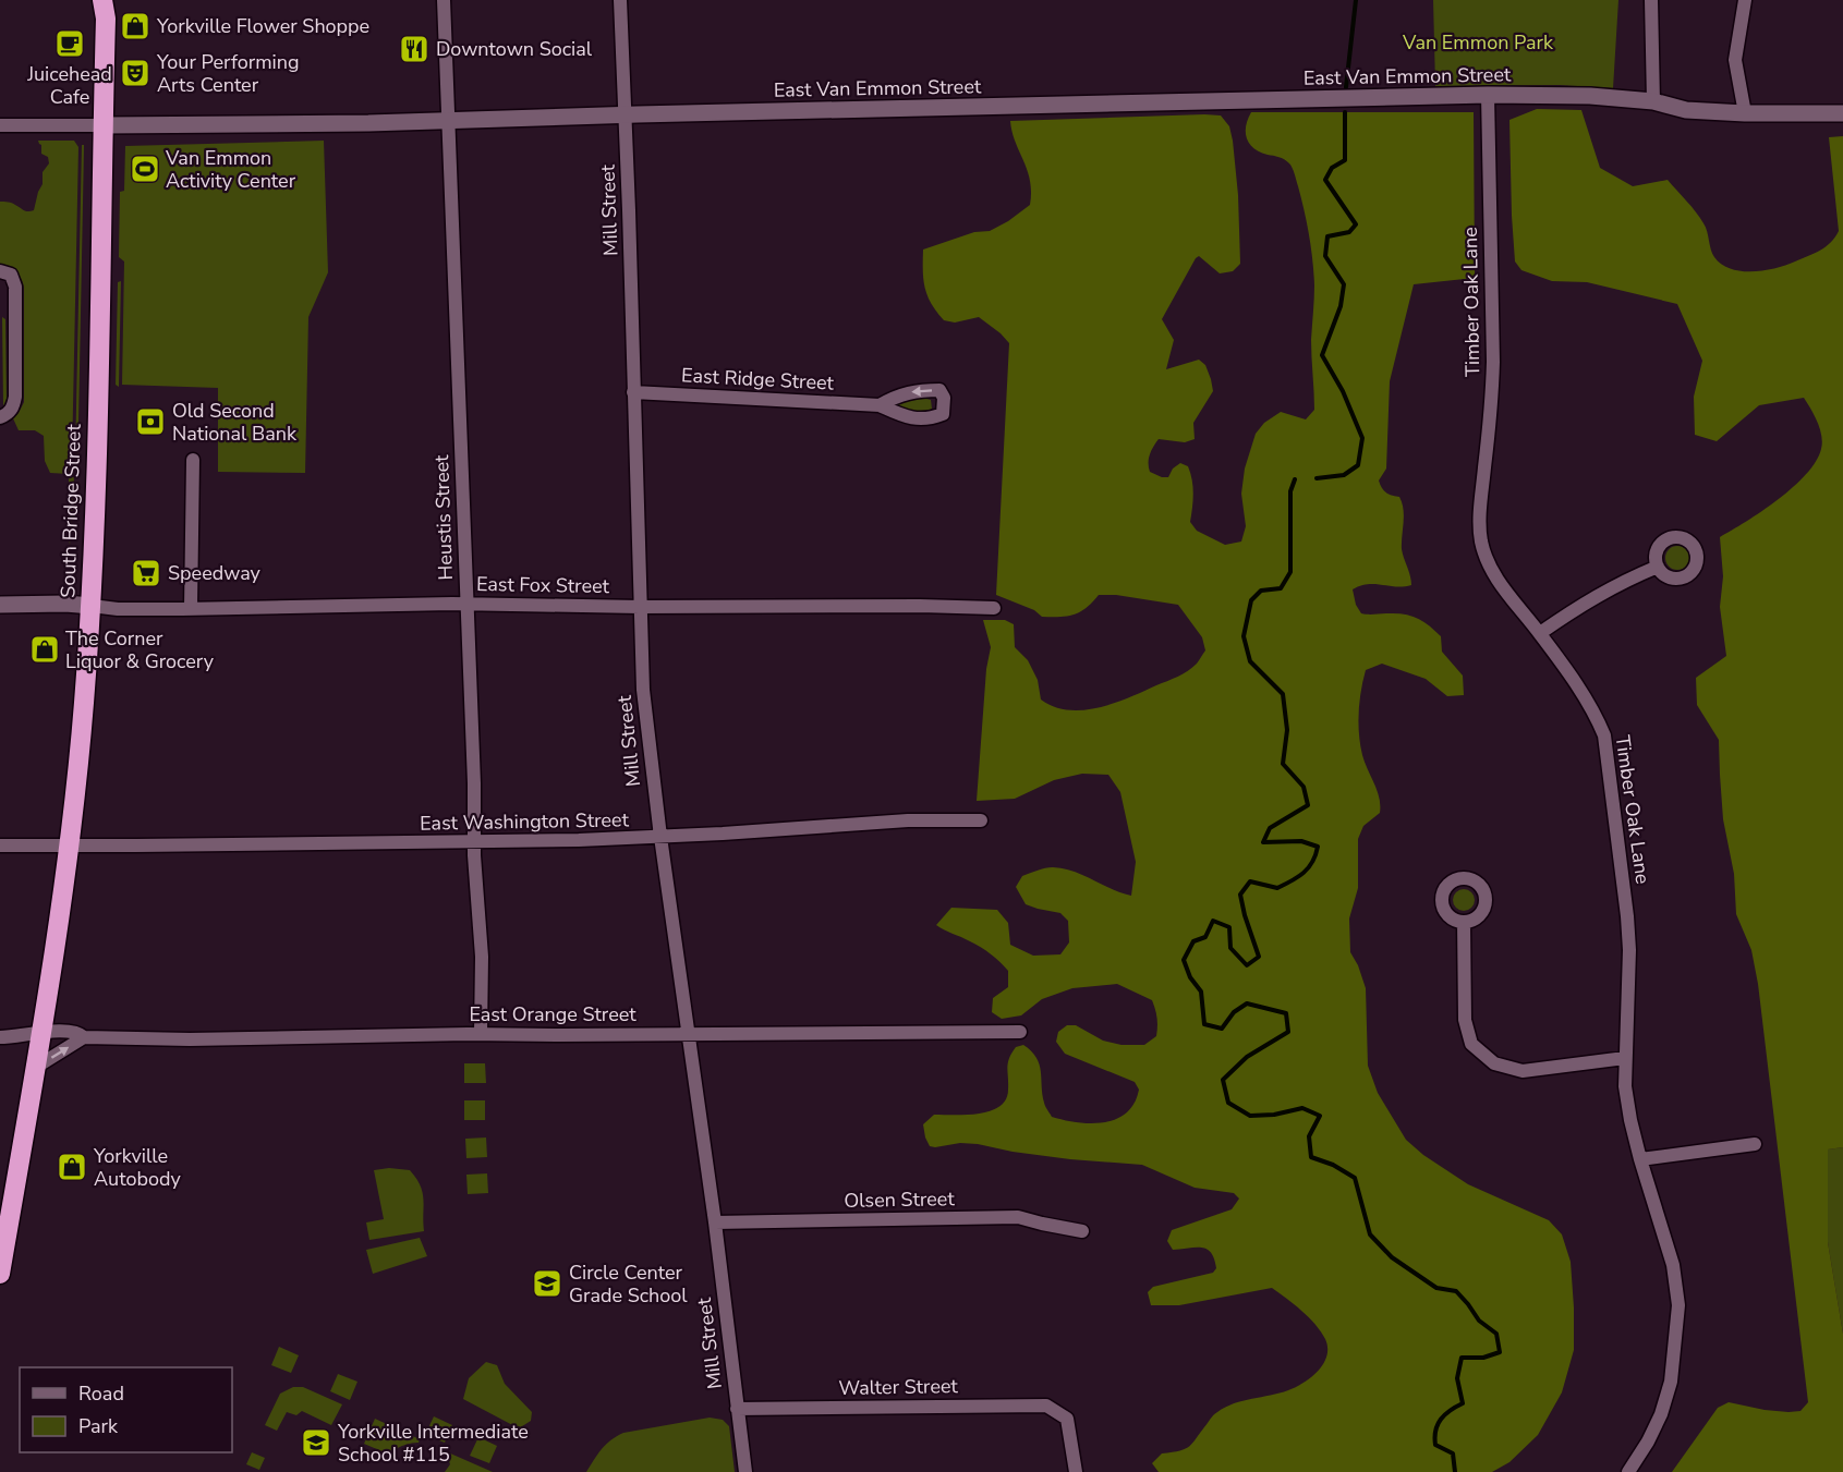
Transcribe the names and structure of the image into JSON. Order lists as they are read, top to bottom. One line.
{"streets":{"highway":["South Bridge Street"],"street":["East Van Emmon Street","Mill Street","Timber Oak Lane","East Ridge Street","Heustis Street","East Fox Street","East Washington Street","East Orange Street","Olsen Street","Walter Street"]},"crossings":[["East Van Emmon Street","Mill Street"],["East Van Emmon Street","Timber Oak Lane"],["East Van Emmon Street","South Bridge Street"],["East Van Emmon Street","Heustis Street"],["Mill Street","East Ridge Street"],["Mill Street","East Fox Street"],["Mill Street","East Washington Street"],["Mill Street","East Orange Street"],["Mill Street","Olsen Street"],["Mill Street","Walter Street"],["South Bridge Street","East Fox Street"],["South Bridge Street","East Washington Street"],["South Bridge Street","East Orange Street"],["Heustis Street","East Fox Street"],["Heustis Street","East Washington Street"],["Heustis Street","East Orange Street"]],"parks":["Van Emmon Park"],"places":{"shop":["Yorkville Flower Shoppe","The Corner Liquor & Grocery","Yorkville Autobody"],"cafe":["Juicehead Cafe"],"restaurant":["Downtown Social"],"theatre":["Your Performing Arts Center"],"sports":["Van Emmon Activity Center"],"bank":["Old Second National Bank"],"supermarket":["Speedway"],"school or university":["Circle Center Grade School","Yorkville Intermediate School #115"]},"legend":["Road","Park"]}
